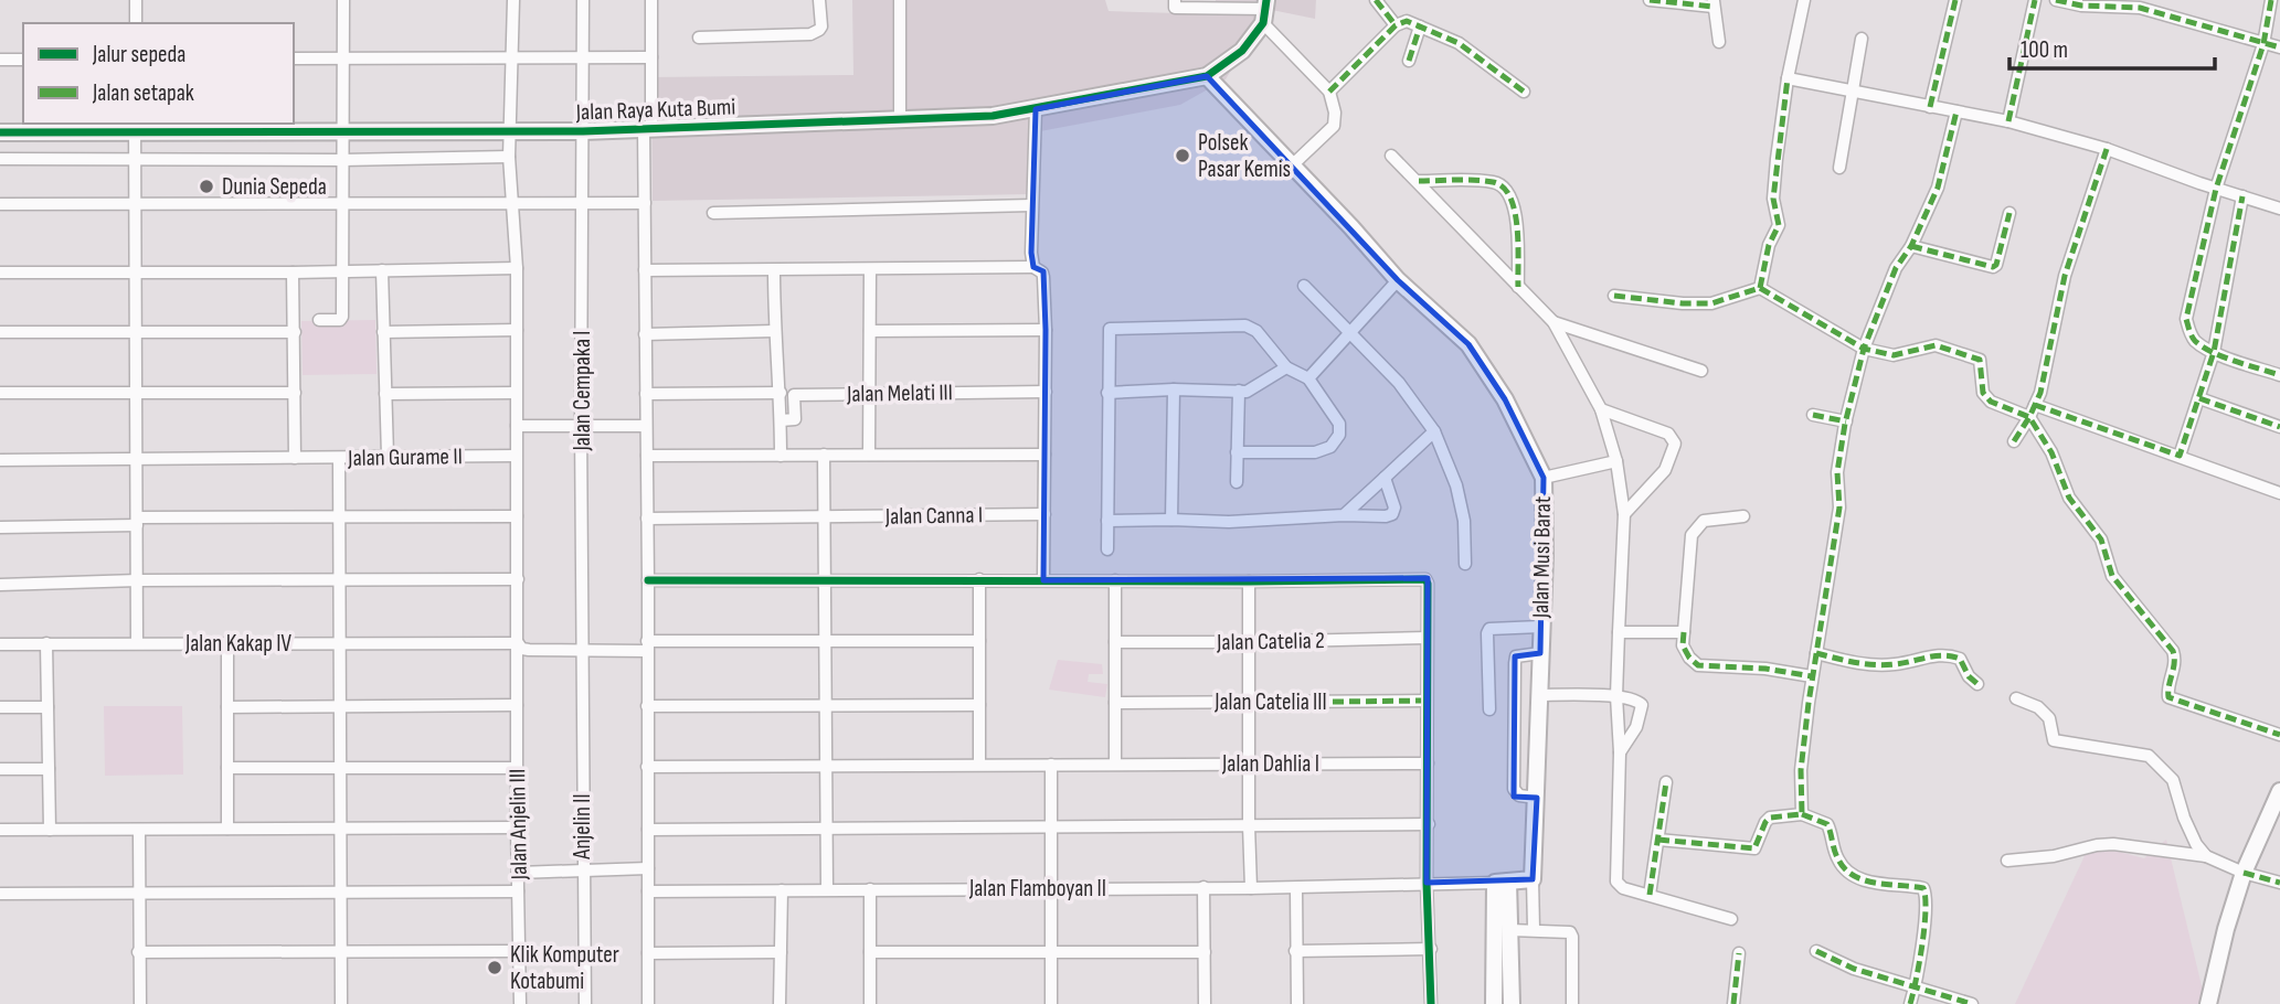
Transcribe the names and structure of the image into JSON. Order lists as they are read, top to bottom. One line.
{"streets":{"street":["Jalan Raya Kuta Bumi","Jalan Cempaka I","Jalan Melati III","Jalan Gurame II","Jalan Canna I","Jalan Musi Barat","Jalan Catelia 2","Jalan Kakap IV","Jalan Catelia III","Jalan Dahlia I","Jalan Anjelin III","Anjelin II","Jalan Flamboyan II"]},"crossings":[["Jalan Raya Kuta Bumi","Jalan Cempaka I"],["Jalan Raya Kuta Bumi","Jalan Musi Barat"],["Jalan Raya Kuta Bumi","Jalan Anjelin III"],["Jalan Cempaka I","Jalan Kakap IV"],["Jalan Cempaka I","Anjelin II"],["Jalan Gurame II","Jalan Anjelin III"],["Jalan Kakap IV","Jalan Anjelin III"],["Jalan Kakap IV","Anjelin II"]],"places":["Polsek Pasar Kemis","Dunia Sepeda","Klik Komputer Kotabumi"],"legend":["Jalur sepeda","Jalan setapak"],"scale_bar":"100 m"}
